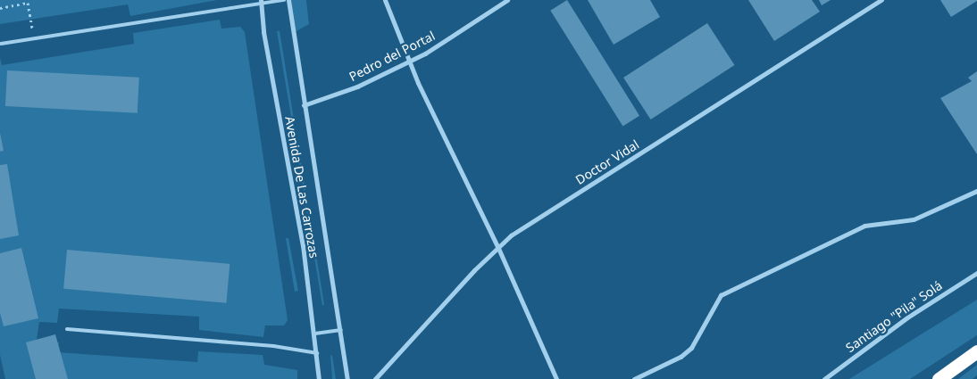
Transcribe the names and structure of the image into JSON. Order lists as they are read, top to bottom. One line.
{"streets":{"street":["Pedro del Portal","Doctor Vidal","Avenida De Las Carrozas","Santiago \"Pila\" Solá"]},"crossings":[["Pedro del Portal","Avenida De Las Carrozas"]]}
